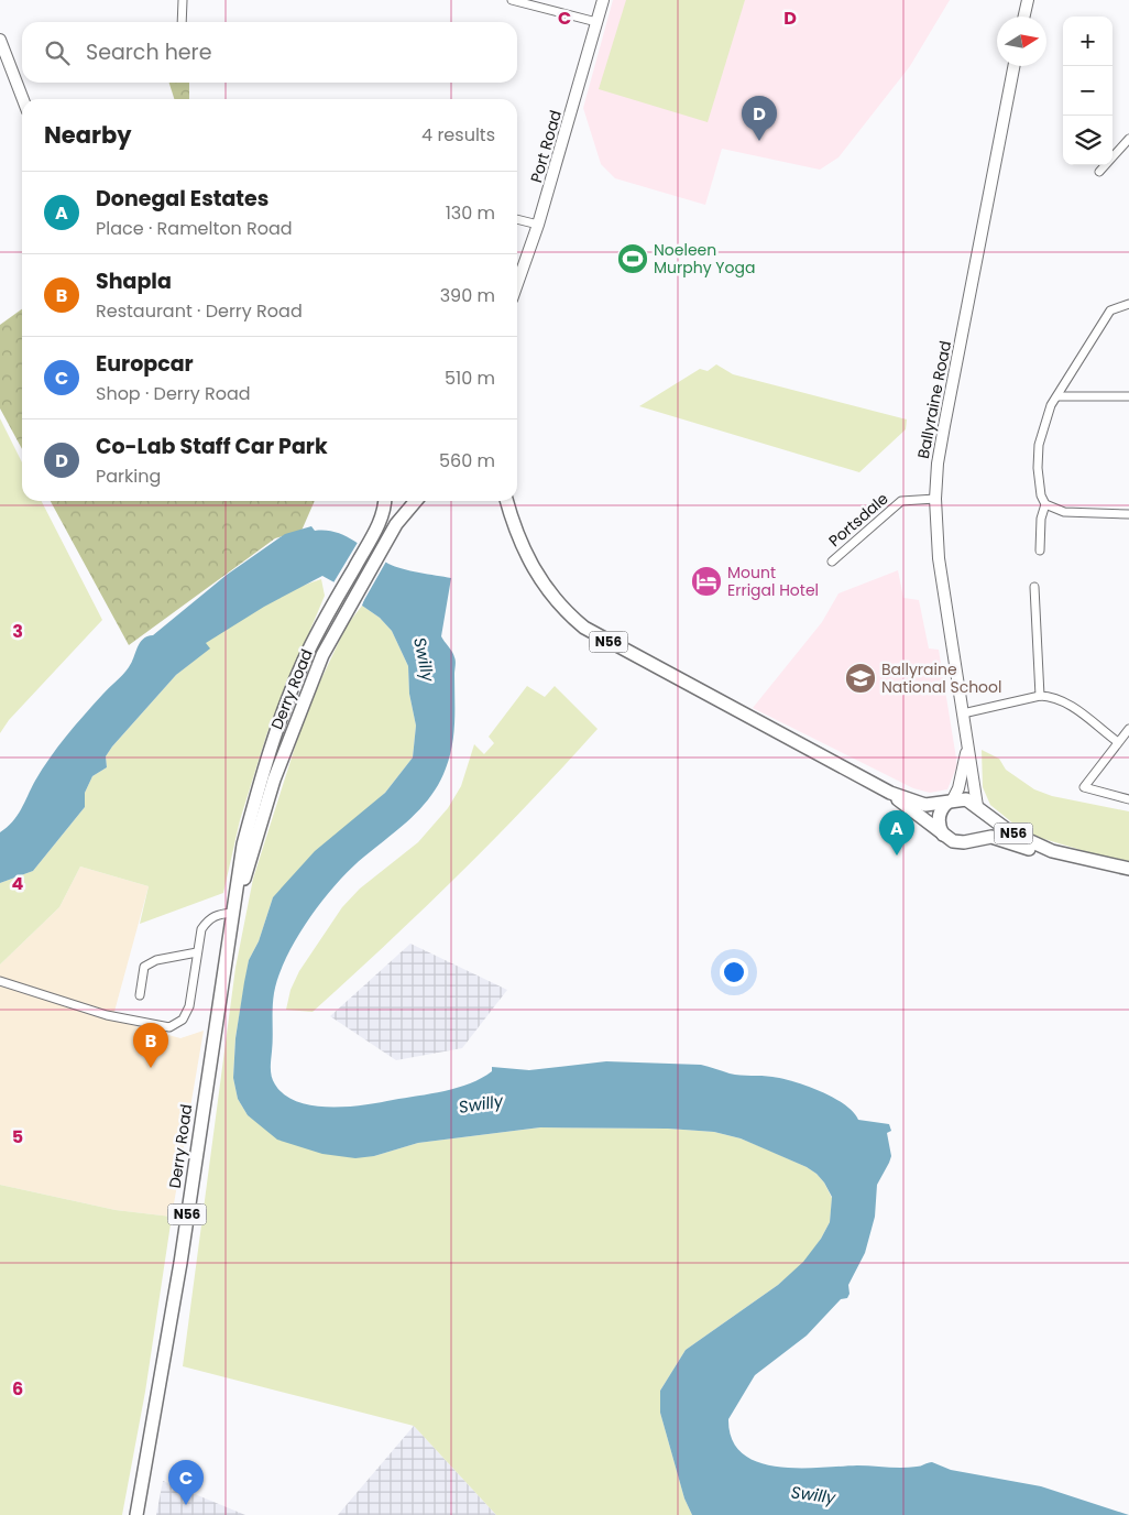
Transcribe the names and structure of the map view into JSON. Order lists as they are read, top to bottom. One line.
{"streets":{"main road":["Port Road","Ballyraine Road","N56","Derry Road"],"street":["Portsdale"]},"crossings":[["Ballyraine Road","Portsdale"],["Ballyraine Road","N56"]],"water":["Swilly"],"places":{"sports":["Noeleen Murphy Yoga"],"hotel":["Mount Errigal Hotel"],"school or university":["Ballyraine National School"]},"north":"right","page":{"map_buttons":["+","−"],"search":"Search here","pins":["D","A","B","C"],"heading":["Nearby","4 results"],"list":[{"mark":"A","name":"Donegal Estates","note":"Place · Ramelton Road","value":"130 m"},{"mark":"B","name":"Shapla","note":"Restaurant · Derry Road","value":"390 m"},{"mark":"C","name":"Europcar","note":"Shop · Derry Road","value":"510 m"},{"mark":"D","name":"Co-Lab Staff Car Park","note":"Parking","value":"560 m"}]},"grid":{"columns":["C","D"],"rows":["3","4","5","6"]}}
